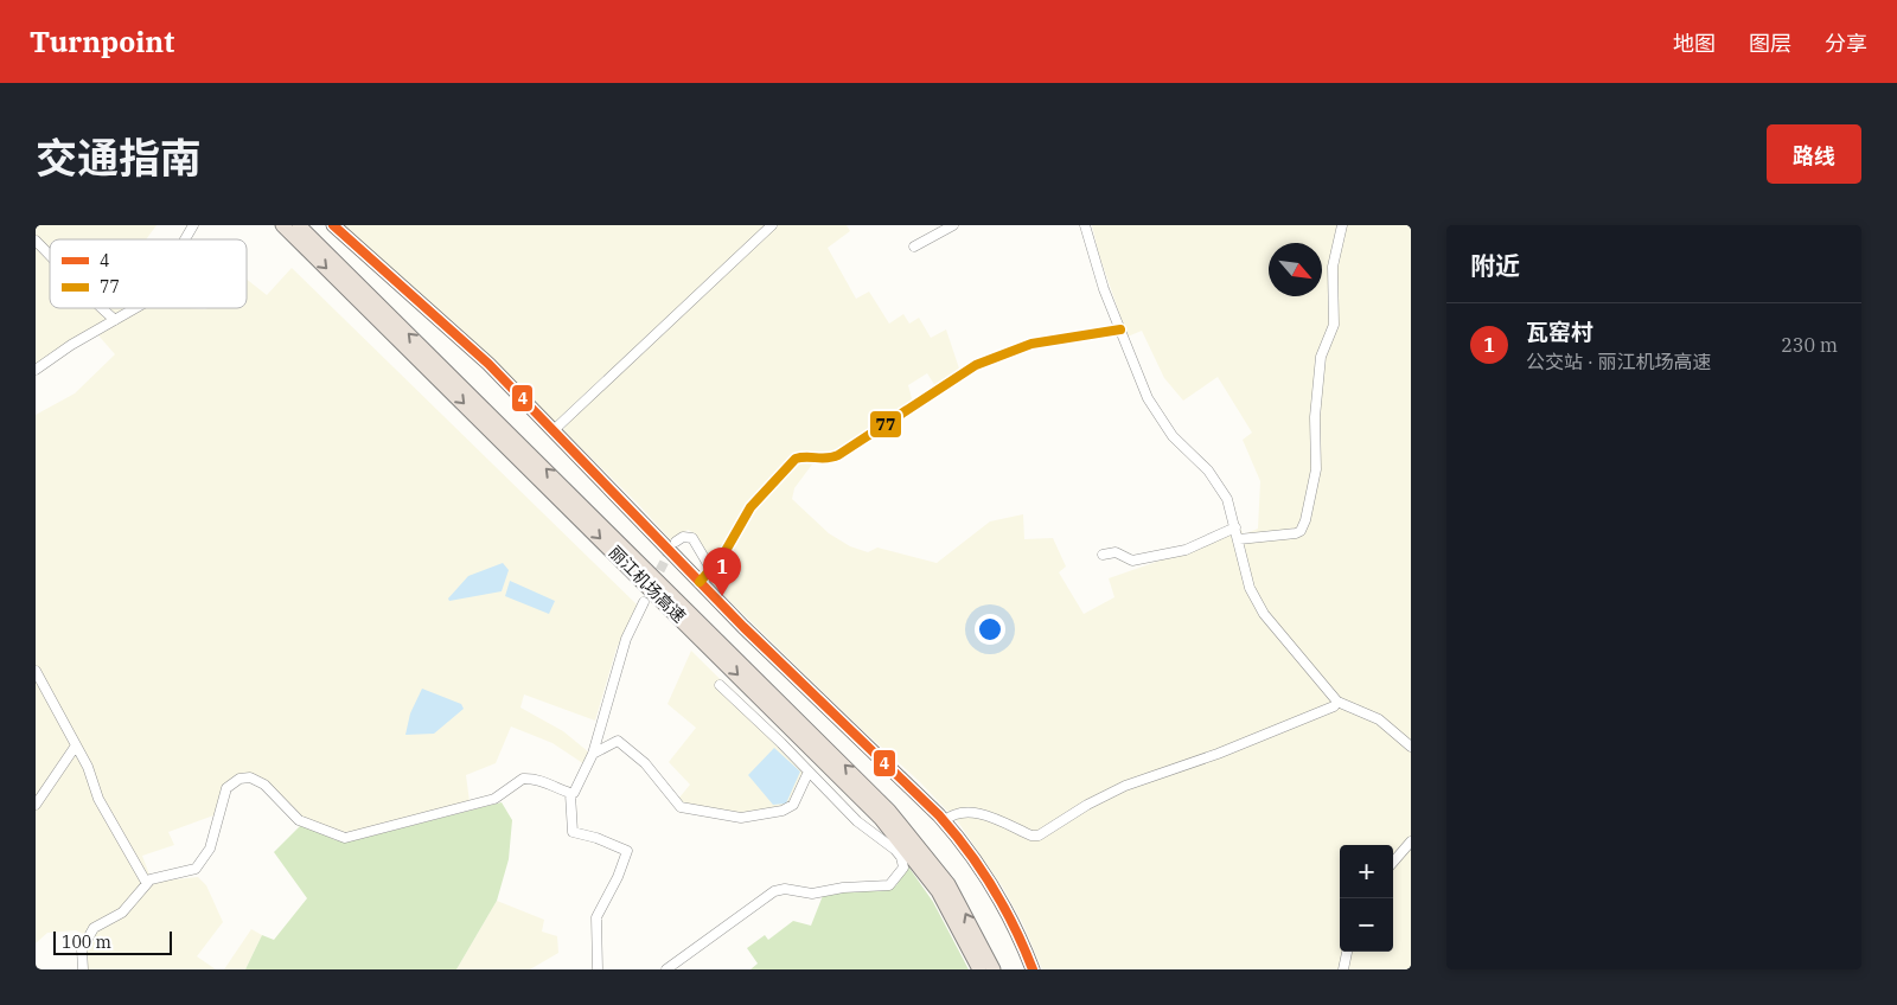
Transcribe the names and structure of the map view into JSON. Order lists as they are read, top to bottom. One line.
{"streets":{"highway":["丽江机场高速"]},"lines":["transit line 4","transit line 77"],"legend":["4","77"],"scale_bar":"100 m","north":"bottom right","page":{"header":"Turnpoint","nav":["地图","图层","分享"],"title":"交通指南","buttons":"路线","heading":"附近","list":[{"mark":"1","name":"瓦窑村","note":"公交站 · 丽江机场高速","value":"230 m"}],"pins":"1","map_buttons":["+","−"],"scale":"100 m"}}
